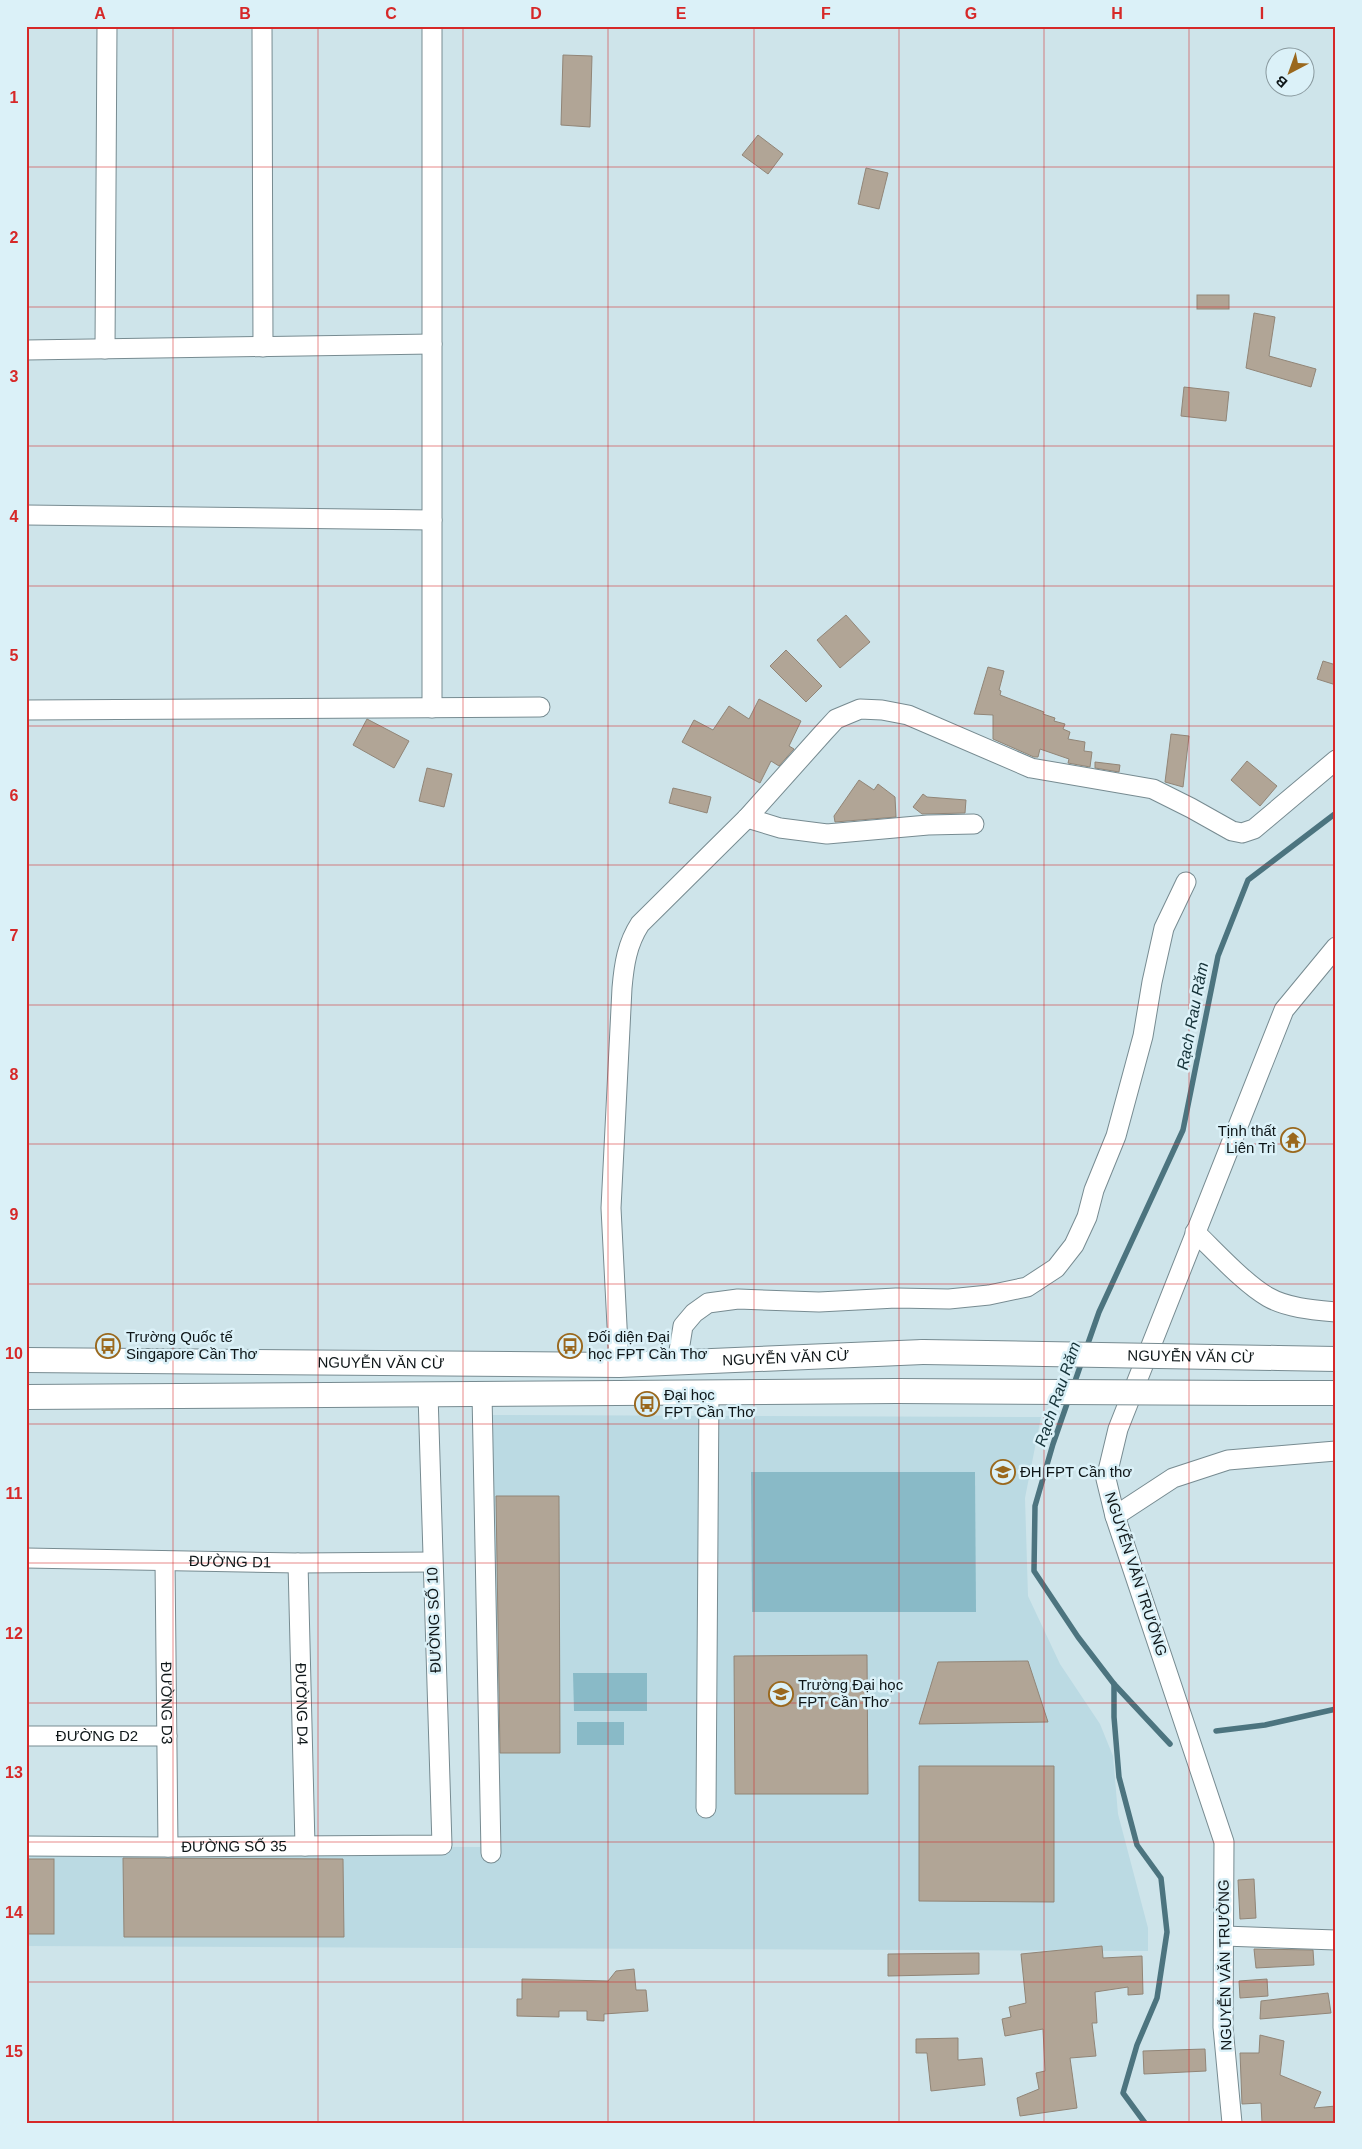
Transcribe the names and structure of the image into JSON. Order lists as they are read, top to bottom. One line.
{"streets":{"main road":["NGUYỄN VĂN CỪ"],"street":["ĐƯỜNG D1","NGUYỄN VĂN TRƯỜNG","ĐƯỜNG SỐ 10","ĐƯỜNG D3","ĐƯỜNG D4","ĐƯỜNG D2","ĐƯỜNG SỐ 35"]},"crossings":[["NGUYỄN VĂN CỪ","ĐƯỜNG SỐ 10"],["ĐƯỜNG D1","ĐƯỜNG SỐ 10"],["ĐƯỜNG D1","ĐƯỜNG D3"],["ĐƯỜNG D1","ĐƯỜNG D4"],["ĐƯỜNG SỐ 10","ĐƯỜNG SỐ 35"],["ĐƯỜNG D3","ĐƯỜNG D2"],["ĐƯỜNG D3","ĐƯỜNG SỐ 35"],["ĐƯỜNG D4","ĐƯỜNG SỐ 35"]],"water":["Rạch Rau Răm"],"places":{"temple":["Tịnh thất Liên Trì"],"bus stop":["Trường Quốc tế Singapore Cần Thơ","Đối diện Đại học FPT Cần Thơ","Đại học FPT Cần Thơ"],"school or university":["ĐH FPT Cần thơ","Trường Đại học FPT Cần Thơ"]},"north":"bottom left","grid":{"columns":["A","B","C","D","E","F","G","H","I"],"rows":["1","2","3","4","5","6","7","8","9","10","11","12","13","14","15"]}}
